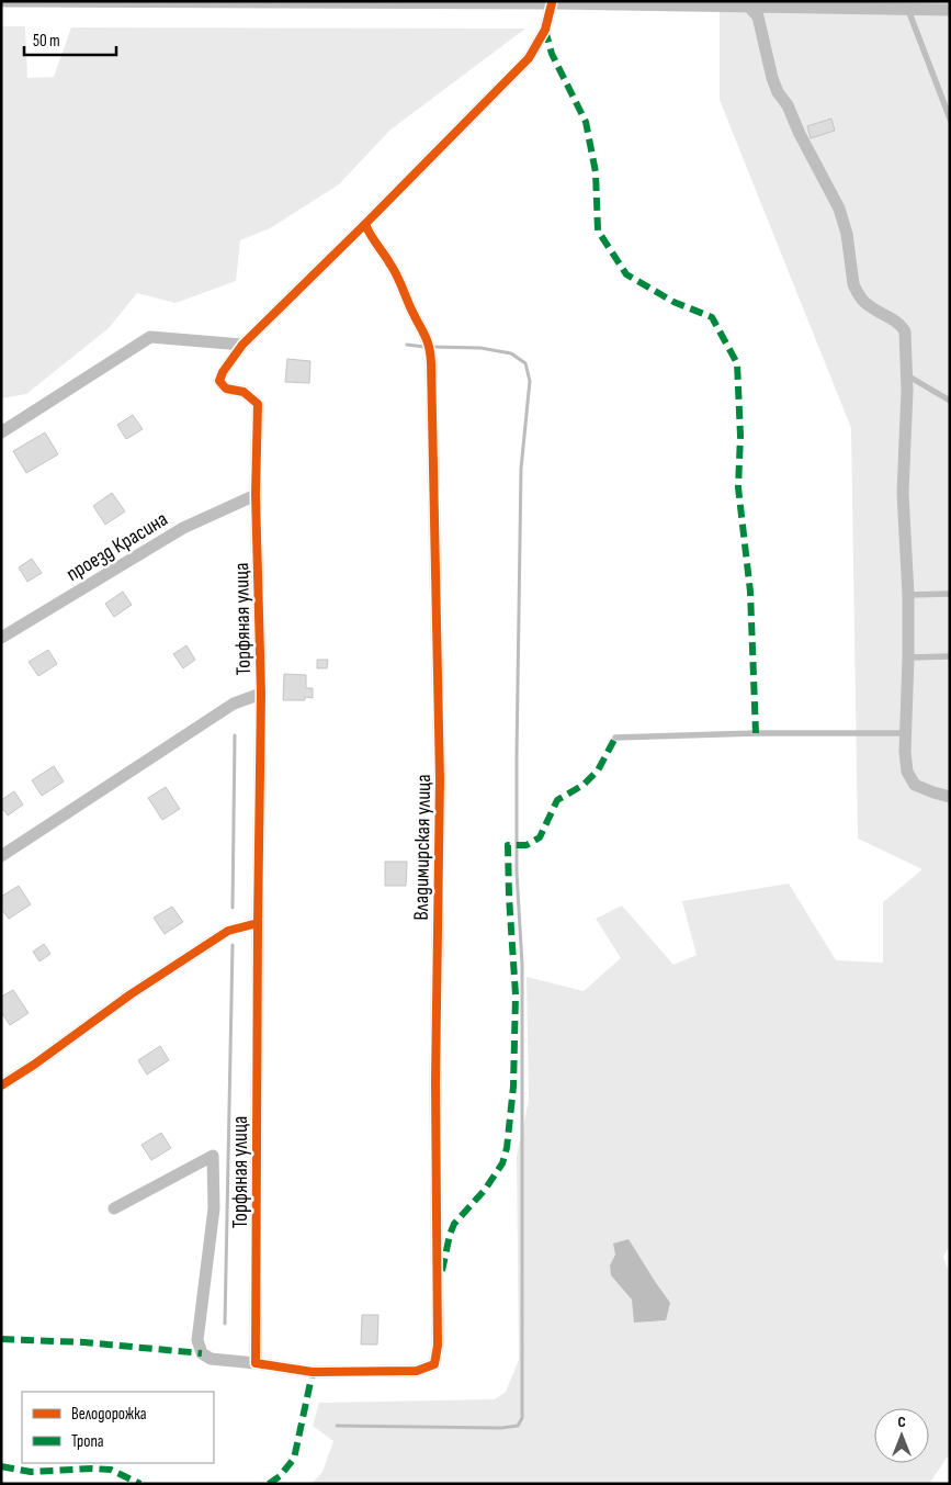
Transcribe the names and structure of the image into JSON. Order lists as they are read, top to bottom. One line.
{"streets":{"street":["проезд Красина","Торфяная улица","Владимирская улица"]},"crossings":[["проезд Красина","Торфяная улица"],["Торфяная улица","Владимирская улица"]],"legend":["Велодорожка","Тропа"],"scale_bar":"50 m","north":"top"}
